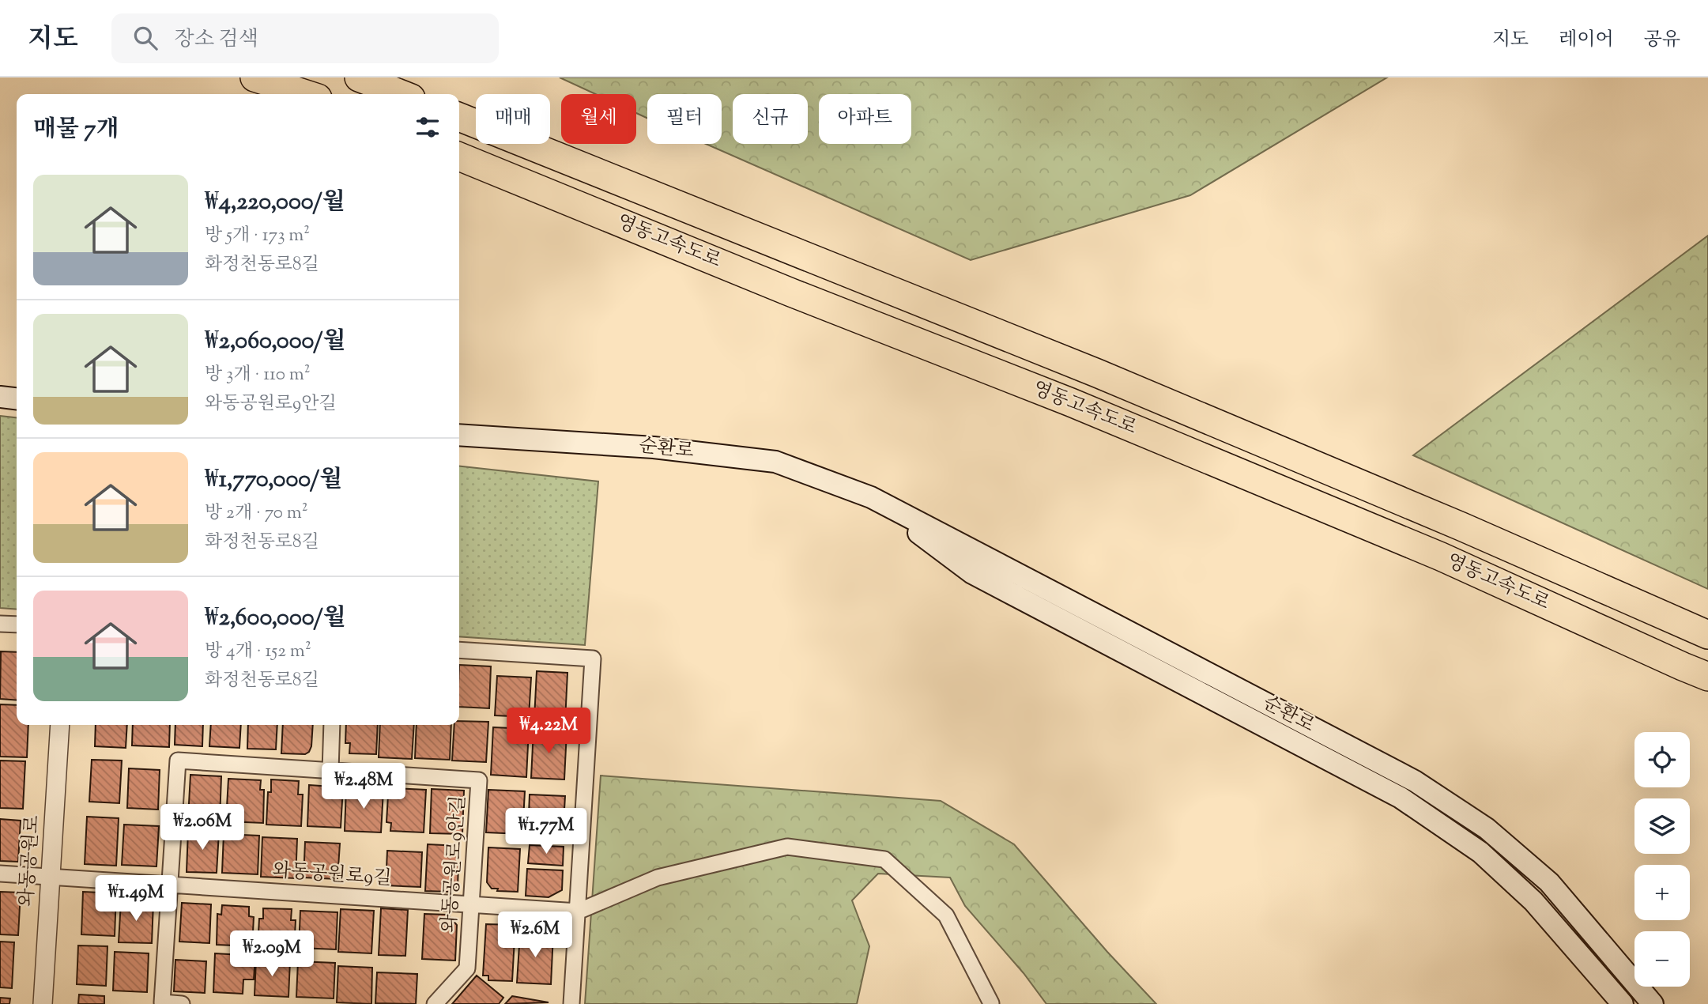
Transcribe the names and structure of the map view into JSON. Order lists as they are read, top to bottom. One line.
{"streets":{"highway":["영동고속도로"],"main road":["순환로"],"street":["와동공원로","와동공원로9안길","와동공원로9길"]},"crossings":[["와동공원로","와동공원로9길"],["와동공원로9안길","와동공원로9길"]],"page":{"header":"지도","search":"장소 검색","nav":["지도","레이어","공유"],"chip":["매매","월세","필터","신규","아파트"],"heading":"매물 7개","list":[{"name":"₩4,220,000/월","note":"방 5개 · 173 m² · 화정천동로8길"},{"name":"₩2,060,000/월","note":"방 3개 · 110 m² · 와동공원로9안길"},{"name":"₩1,770,000/월","note":"방 2개 · 70 m² · 화정천동로8길"},{"name":"₩2,600,000/월","note":"방 4개 · 152 m² · 화정천동로8길"}],"price":["₩4.22M","₩2.48M","₩2.06M","₩1.77M","₩1.49M","₩2.6M","₩2.09M"],"map_buttons":["+","−"]}}
